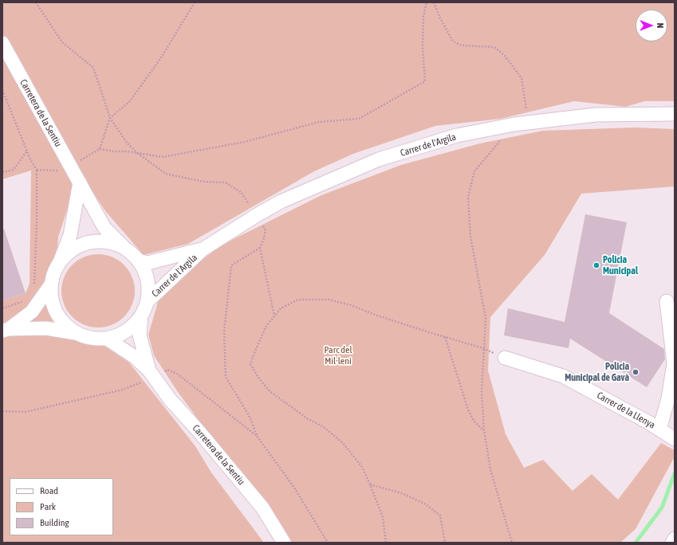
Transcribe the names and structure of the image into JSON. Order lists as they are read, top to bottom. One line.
{"streets":{"street":["Carretera de la Sentiu","Carrer de l'Argila","Carrer de la Llenya"]},"crossings":[["Carretera de la Sentiu","Carrer de l'Argila"]],"parks":["Parc del Mil·leni"],"places":["Policia Municipal","Policia Municipal de Gavà"],"legend":["Road","Park","Building"],"north":"right"}
